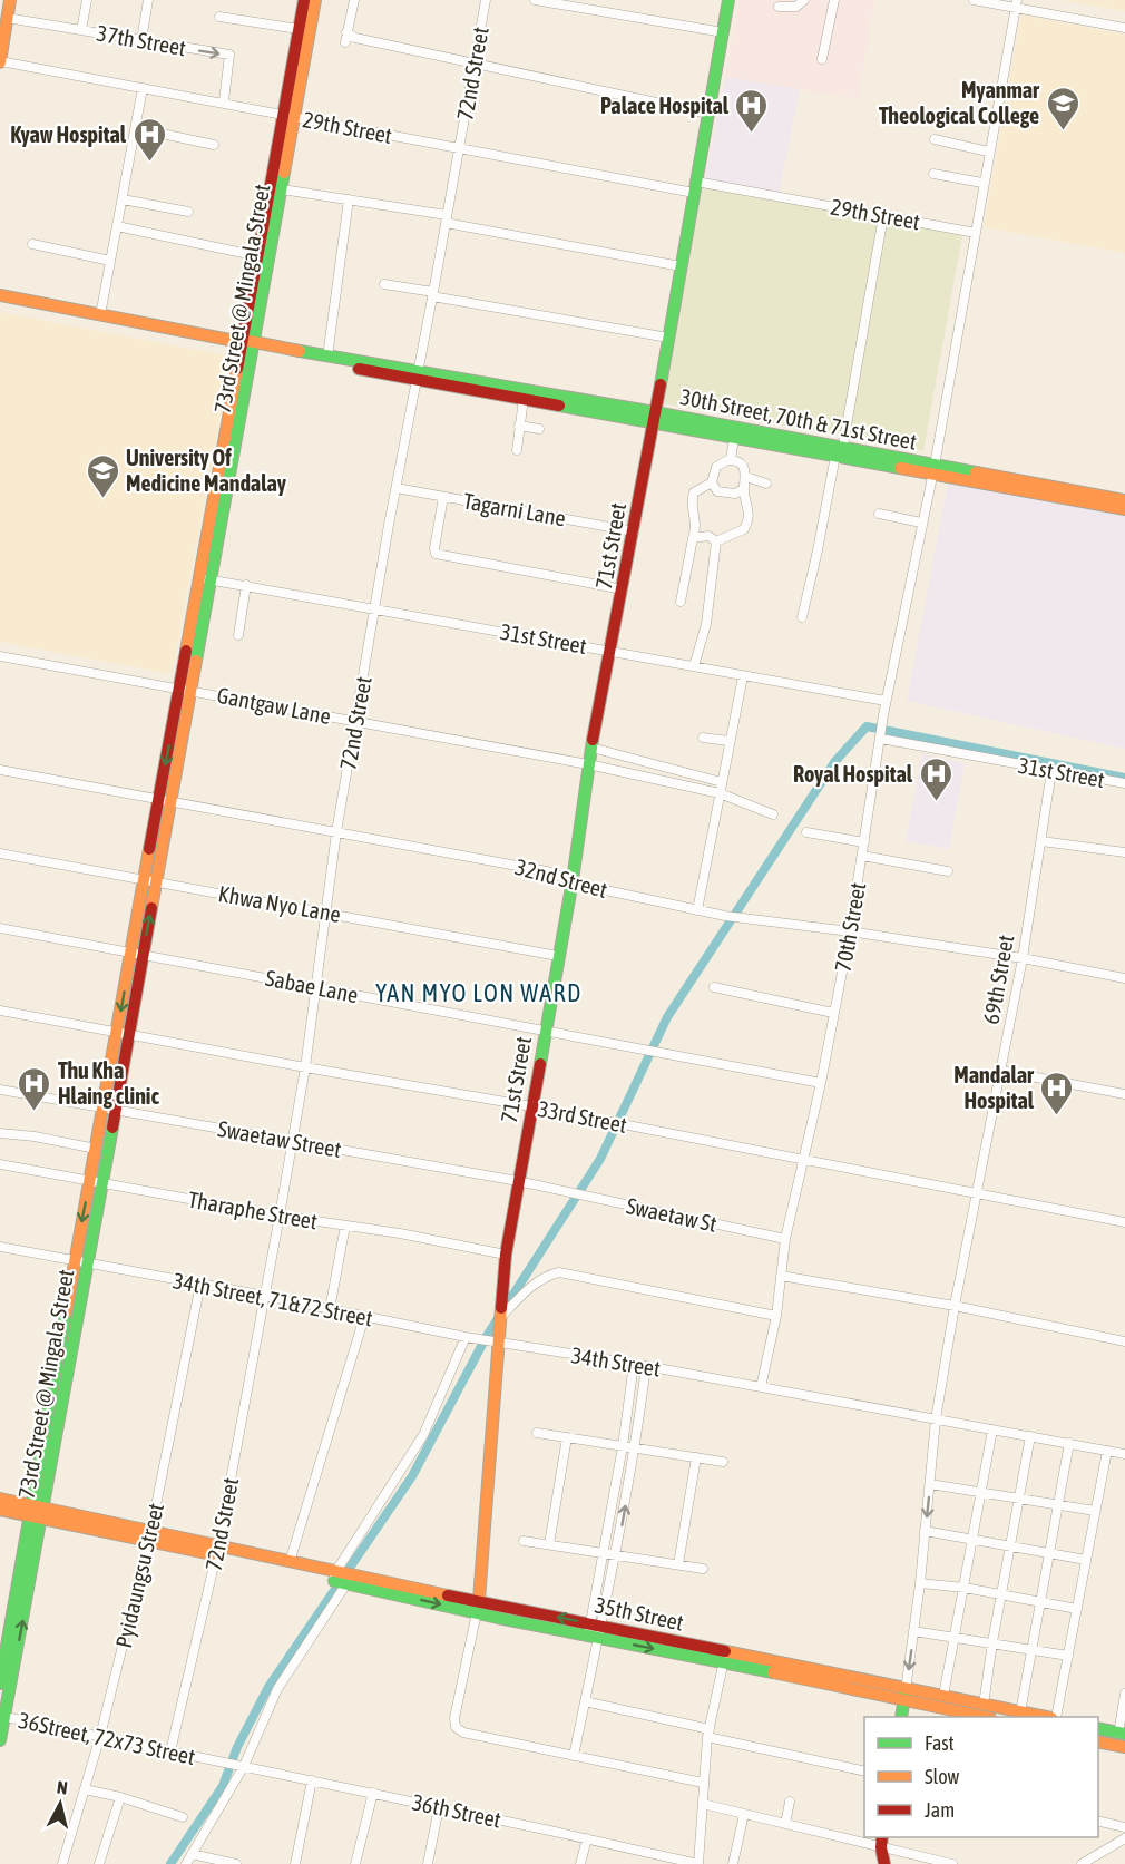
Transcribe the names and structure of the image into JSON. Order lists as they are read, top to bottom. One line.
{"streets":{"main road":["73rd Street @ Mingala Street","30th Street, 70th & 71st Street","71st Street","35th Street"],"street":["37th Street","72nd Street","29th Street","Tagarni Lane","31st Street","Gantgaw Lane","32nd Street","Khwa Nyo Lane","70th Street","69th Street","Sabae Lane","33rd Street","Swaetaw Street","Tharaphe Street","Swaetaw St","34th Street, 71&72 Street","34th Street","Pyidaungsu Street","36Street, 72x73 Street","36th Street"]},"crossings":[["37th Street","29th Street"],["72nd Street","29th Street"],["72nd Street","Tagarni Lane"],["72nd Street","31st Street"],["72nd Street","Gantgaw Lane"],["72nd Street","32nd Street"],["72nd Street","Khwa Nyo Lane"],["72nd Street","Sabae Lane"],["72nd Street","33rd Street"],["72nd Street","Swaetaw Street"],["72nd Street","Tharaphe Street"],["72nd Street","34th Street, 71&72 Street"],["72nd Street","35th Street"],["72nd Street","36Street, 72x73 Street"],["29th Street","73rd Street @ Mingala Street"],["29th Street","71st Street"],["29th Street","70th Street"],["73rd Street @ Mingala Street","31st Street"],["73rd Street @ Mingala Street","Gantgaw Lane"],["73rd Street @ Mingala Street","32nd Street"],["73rd Street @ Mingala Street","Khwa Nyo Lane"],["73rd Street @ Mingala Street","Sabae Lane"],["73rd Street @ Mingala Street","33rd Street"],["73rd Street @ Mingala Street","Swaetaw Street"],["73rd Street @ Mingala Street","Tharaphe Street"],["73rd Street @ Mingala Street","34th Street, 71&72 Street"],["73rd Street @ Mingala Street","36Street, 72x73 Street"],["30th Street, 70th & 71st Street","71st Street"],["30th Street, 70th & 71st Street","70th Street"],["Tagarni Lane","71st Street"],["71st Street","31st Street"],["71st Street","Gantgaw Lane"],["71st Street","32nd Street"],["71st Street","Khwa Nyo Lane"],["71st Street","Sabae Lane"],["71st Street","33rd Street"],["71st Street","Swaetaw Street"],["71st Street","Tharaphe Street"],["71st Street","34th Street"],["71st Street","35th Street"],["31st Street","70th Street"],["31st Street","69th Street"],["32nd Street","70th Street"],["32nd Street","69th Street"],["70th Street","Sabae Lane"],["70th Street","33rd Street"],["70th Street","Swaetaw St"],["70th Street","34th Street"],["69th Street","33rd Street"],["69th Street","34th Street"],["Swaetaw Street","Swaetaw St"],["34th Street, 71&72 Street","34th Street"],["34th Street, 71&72 Street","Pyidaungsu Street"],["Pyidaungsu Street","36Street, 72x73 Street"],["36Street, 72x73 Street","36th Street"]],"districts":["YAN MYO LON WARD"],"places":{"school or university":["Myanmar Theological College","University Of Medicine Mandalay"],"hospital":["Palace Hospital","Kyaw Hospital","Royal Hospital","Thu Kha Hlaing clinic","Mandalar Hospital"]},"legend":["Fast","Slow","Jam"],"north":"top"}
